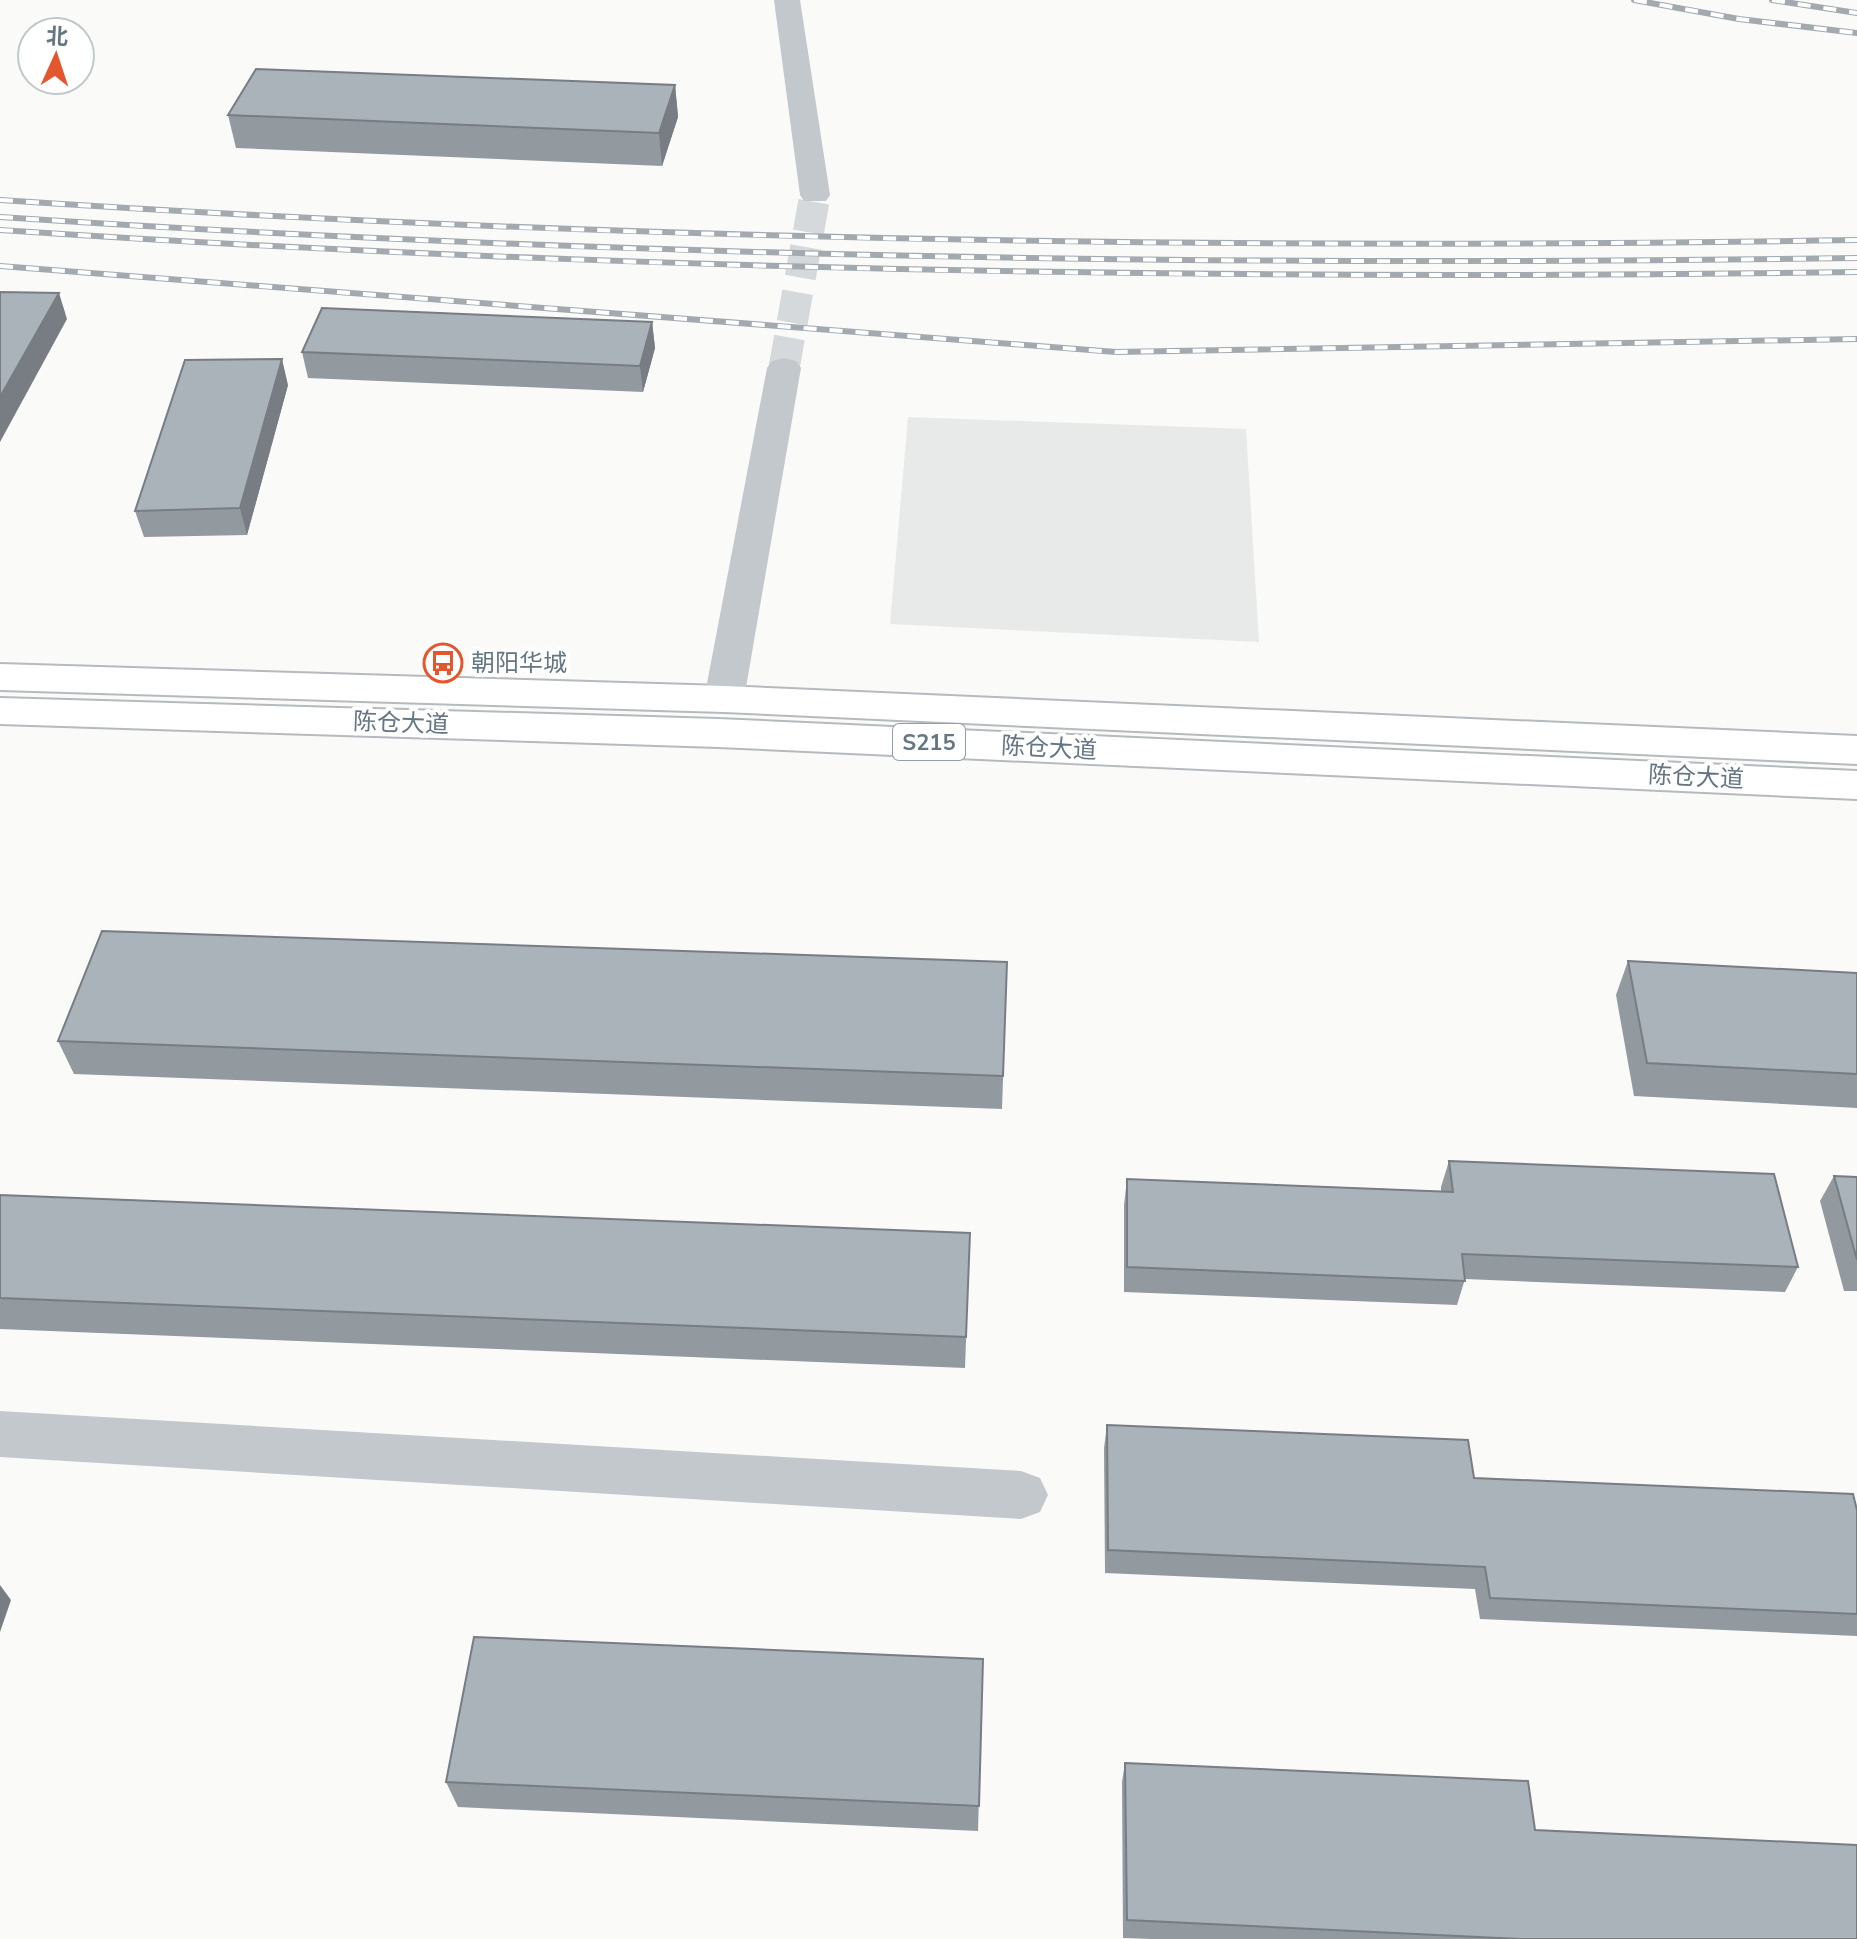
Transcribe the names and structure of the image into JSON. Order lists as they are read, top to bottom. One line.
{"streets":{"main road":["陈仓大道","S215"]},"places":{"bus stop":["朝阳华城"]},"north":"top"}
